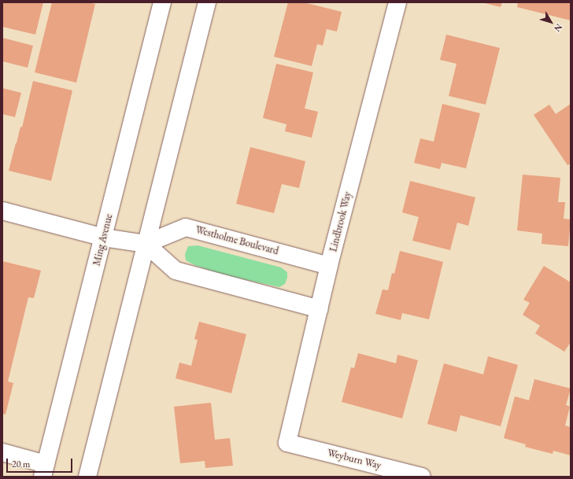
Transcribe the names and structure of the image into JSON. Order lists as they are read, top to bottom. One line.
{"streets":{"street":["Lindbrook Way","Ming Avenue","Westholme Boulevard","Weyburn Way"]},"crossings":[["Lindbrook Way","Westholme Boulevard"],["Lindbrook Way","Weyburn Way"]],"scale_bar":"20 m","north":"bottom right"}
